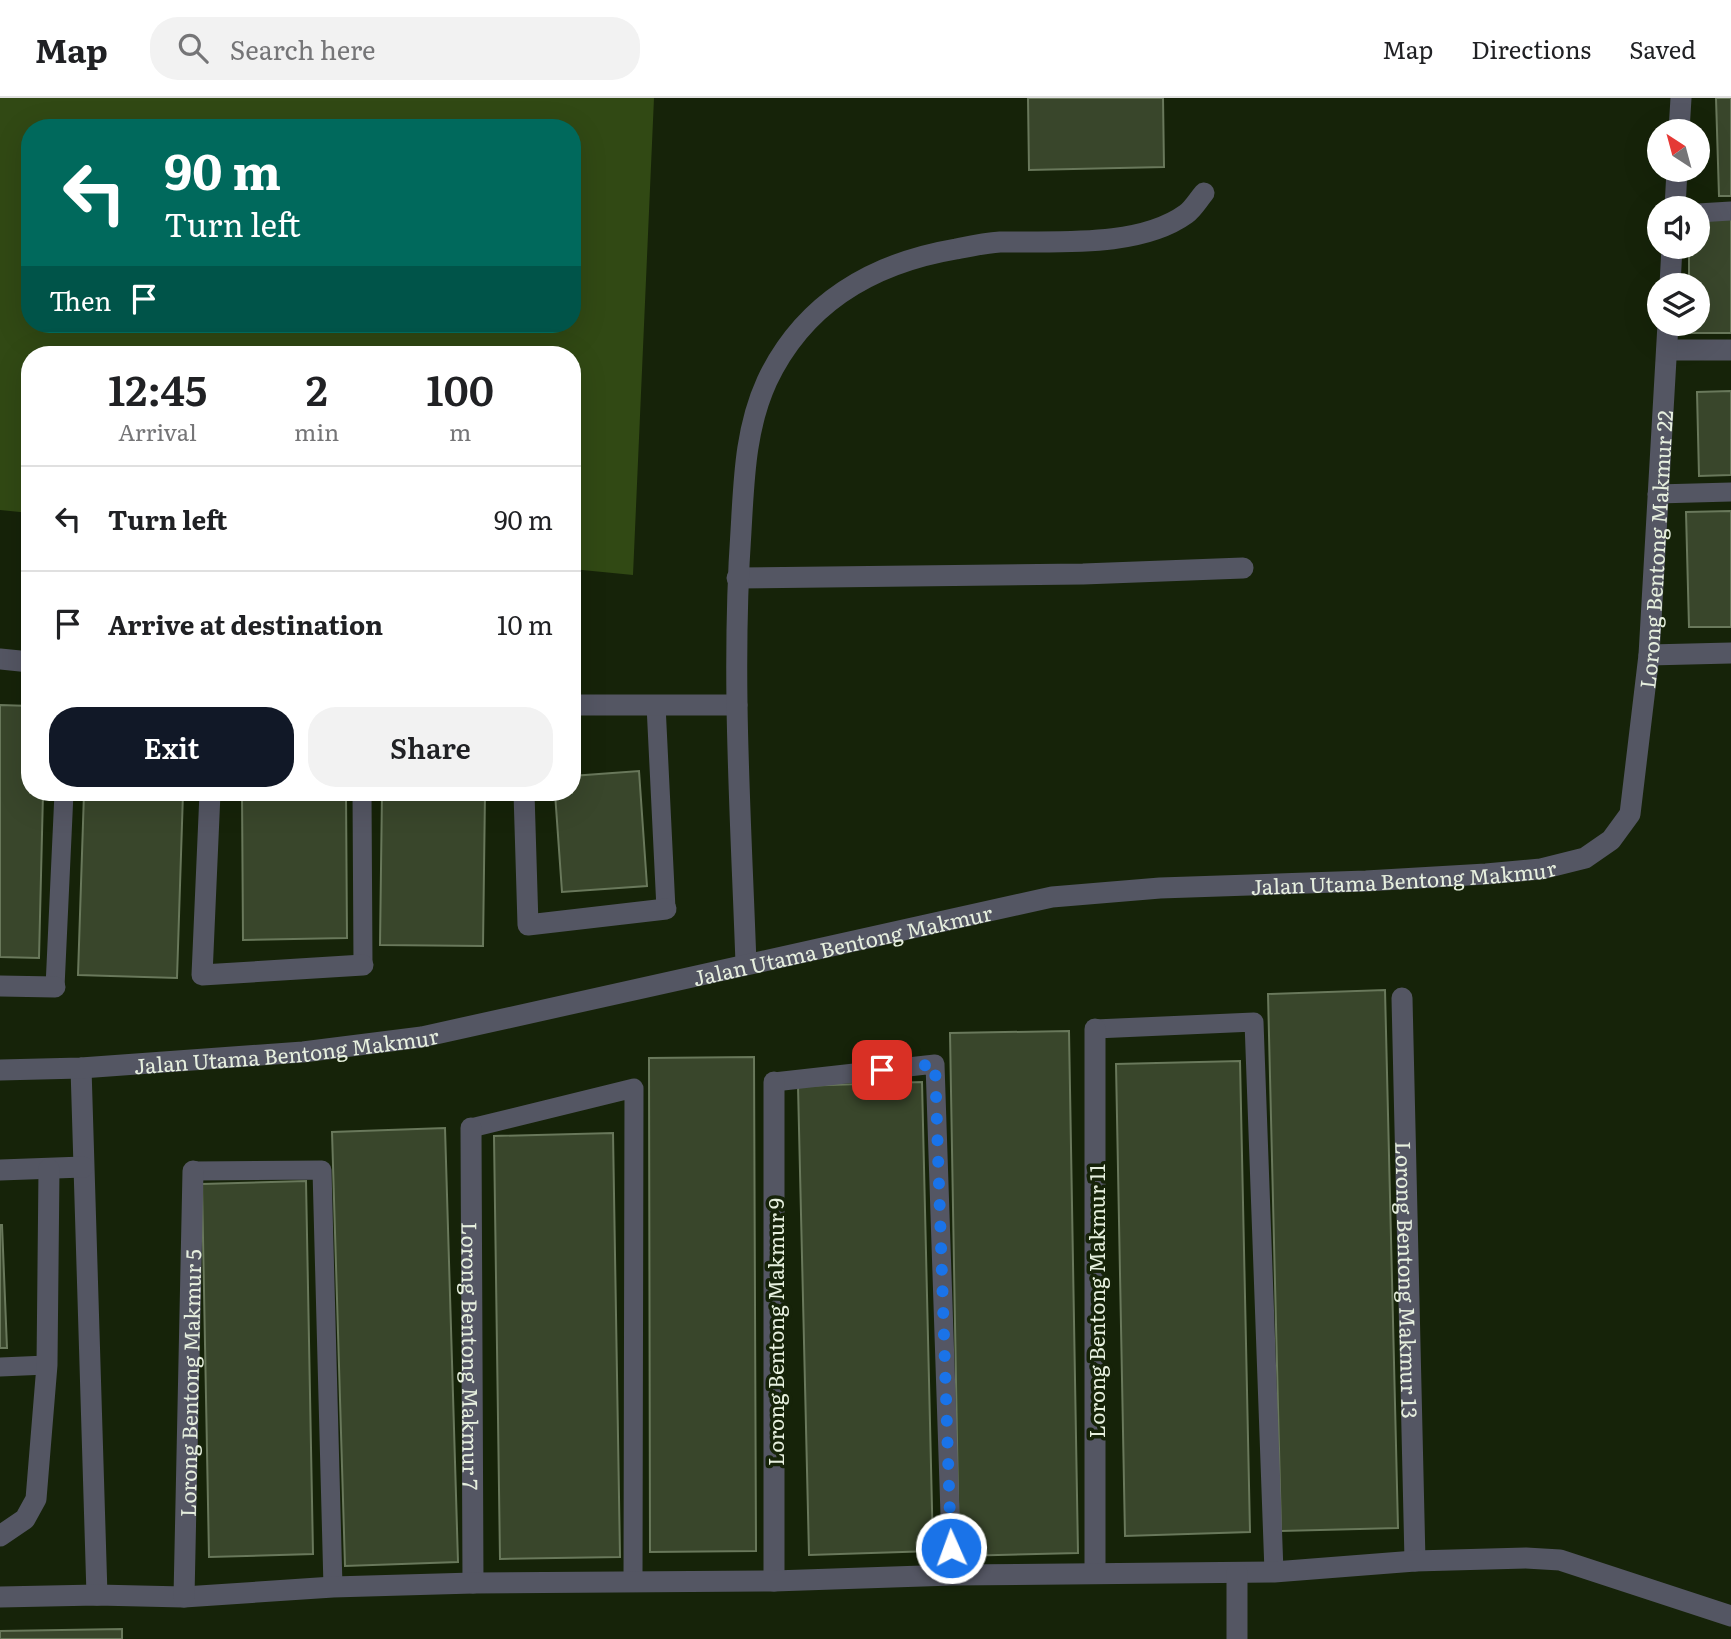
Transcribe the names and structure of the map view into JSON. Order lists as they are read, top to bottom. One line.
{"streets":{"street":["Lorong Bentong Makmur 22","Jalan Utama Bentong Makmur","Lorong Bentong Makmur 13","Lorong Bentong Makmur 11","Lorong Bentong Makmur 9","Lorong Bentong Makmur 7","Lorong Bentong Makmur 5"]},"crossings":[["Lorong Bentong Makmur 22","Jalan Utama Bentong Makmur"]],"north":"top left","page":{"header":"Map","search":"Search here","nav":["Map","Directions","Saved"],"turn":["90 m","Turn left"],"then":"Then","eta":["12:45","Arrival","2","min","100","m"],"list":[{"name":"Turn left","value":"90 m"},{"name":"Arrive at destination","value":"10 m"}],"buttons":["Exit","Share"]}}
